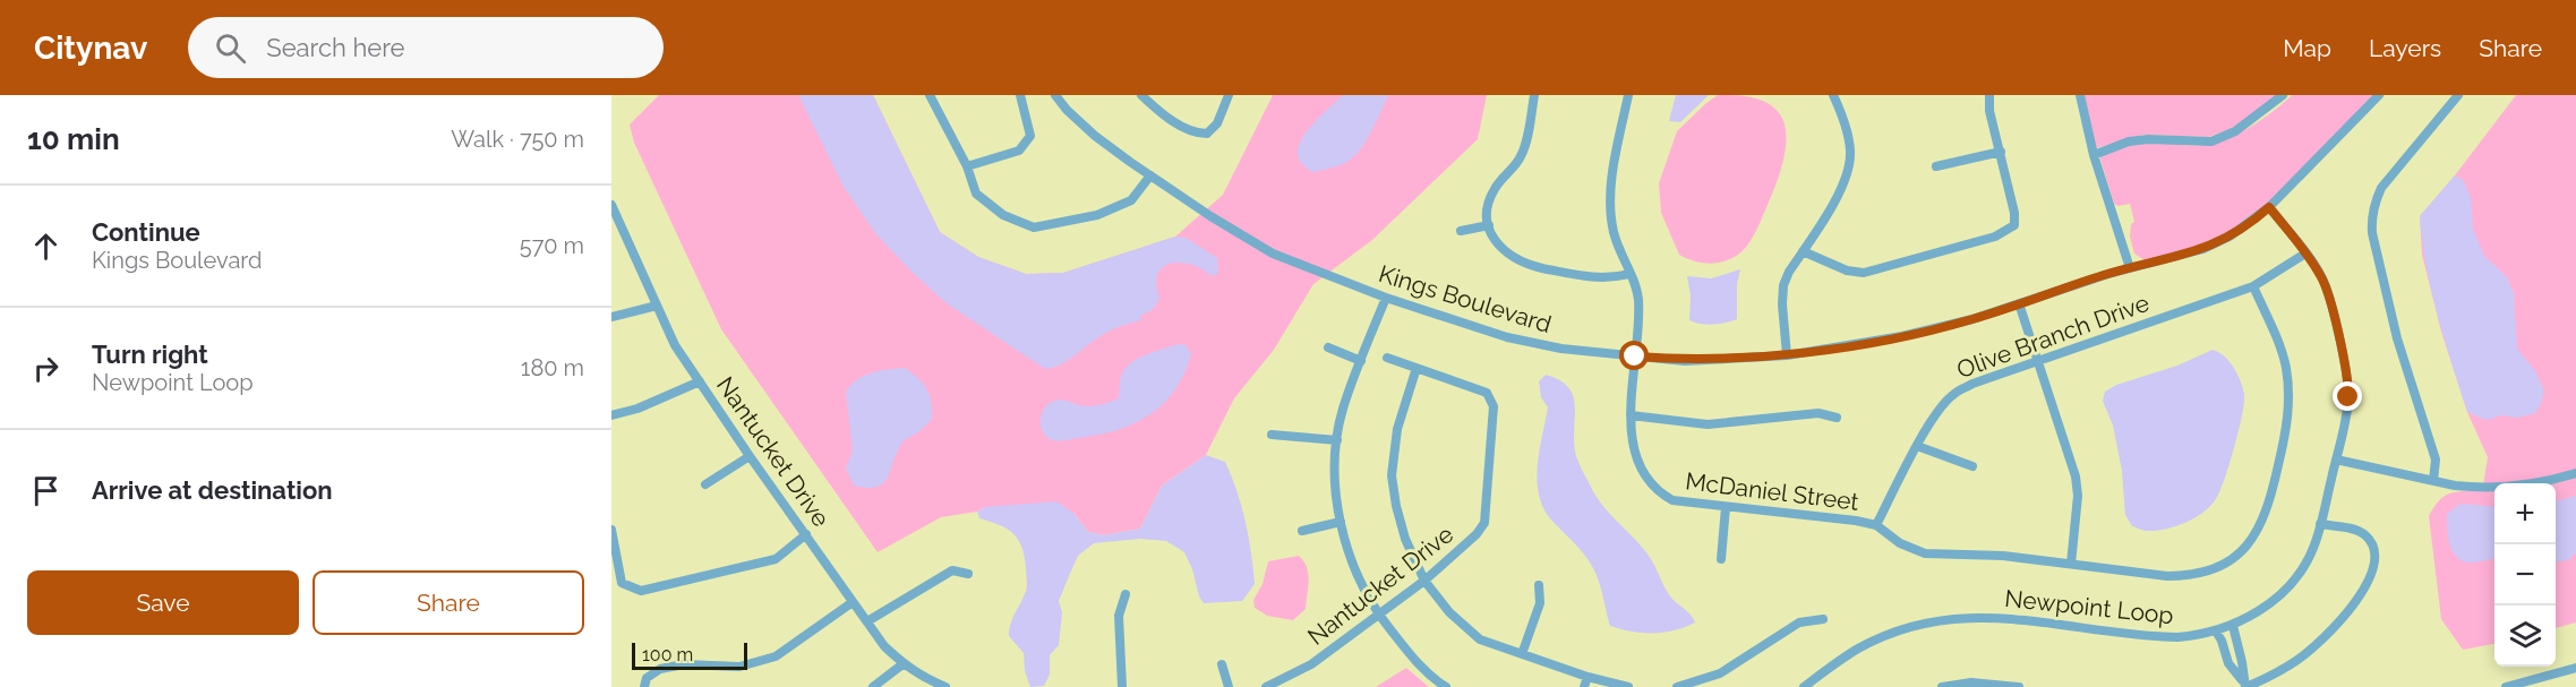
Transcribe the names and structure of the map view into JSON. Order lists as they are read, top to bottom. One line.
{"streets":{"street":["Kings Boulevard","Olive Branch Drive","Nantucket Drive","McDaniel Street","Newpoint Loop"]},"crossings":[["Kings Boulevard","McDaniel Street"],["Kings Boulevard","Newpoint Loop"],["Olive Branch Drive","McDaniel Street"],["Olive Branch Drive","Newpoint Loop"]],"scale_bar":"100 m","page":{"header":"Citynav","search":"Search here","nav":["Map","Layers","Share"],"heading":["10 min","Walk · 750 m"],"list":[["Continue","Kings Boulevard","570 m"],["Turn right","Newpoint Loop","180 m"],"Arrive at destination"],"map_buttons":["+","−"],"buttons":["Save","Share"],"scale":"100 m"}}
